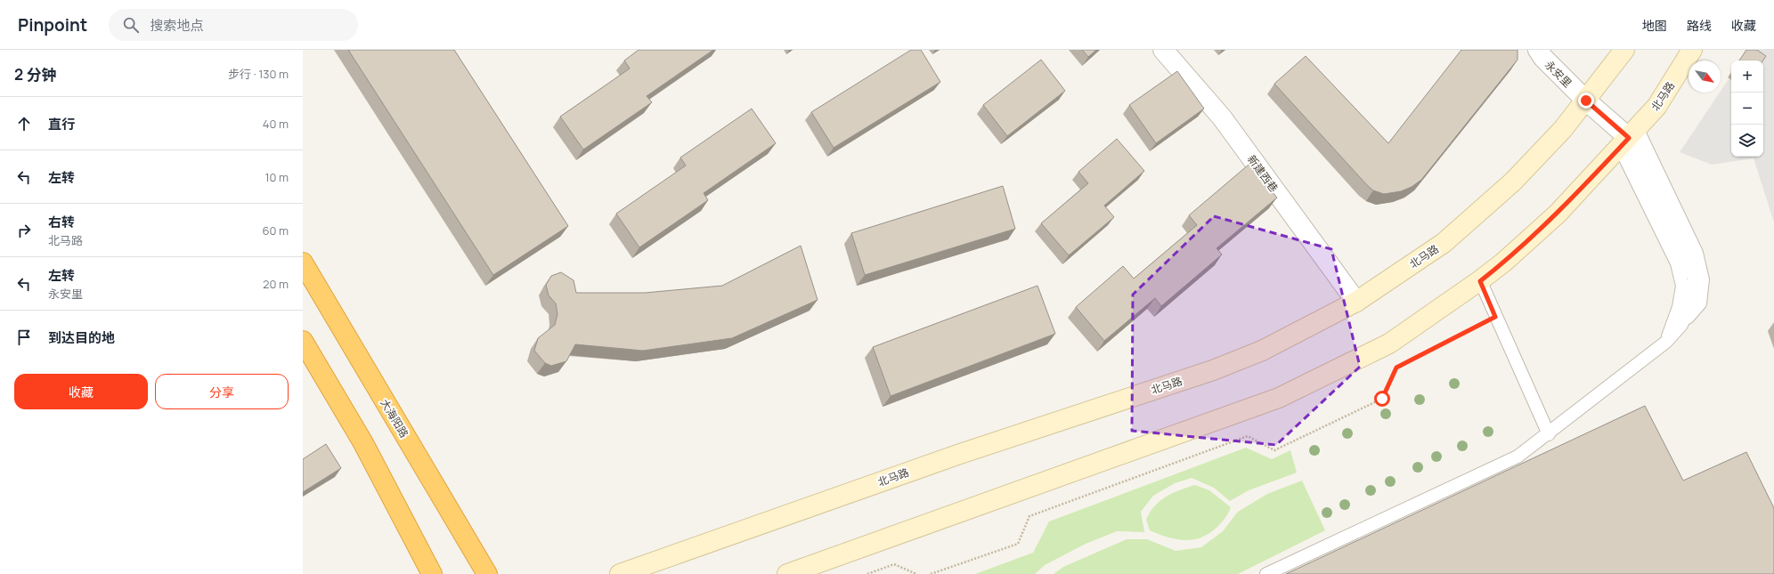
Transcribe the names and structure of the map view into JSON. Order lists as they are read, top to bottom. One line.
{"streets":{"highway":["大海阳路"],"main road":["北马路"],"street":["永安里","新建西巷"]},"crossings":[["永安里","北马路"],["北马路","新建西巷"]],"north":"bottom right","page":{"header":"Pinpoint","search":"搜索地点","nav":["地图","路线","收藏"],"heading":["2 分钟","步行 · 130 m"],"map_buttons":["+","−"],"list":[["直行","40 m"],["左转","10 m"],["右转","北马路","60 m"],["左转","永安里","20 m"],"到达目的地"],"buttons":["收藏","分享"]}}
